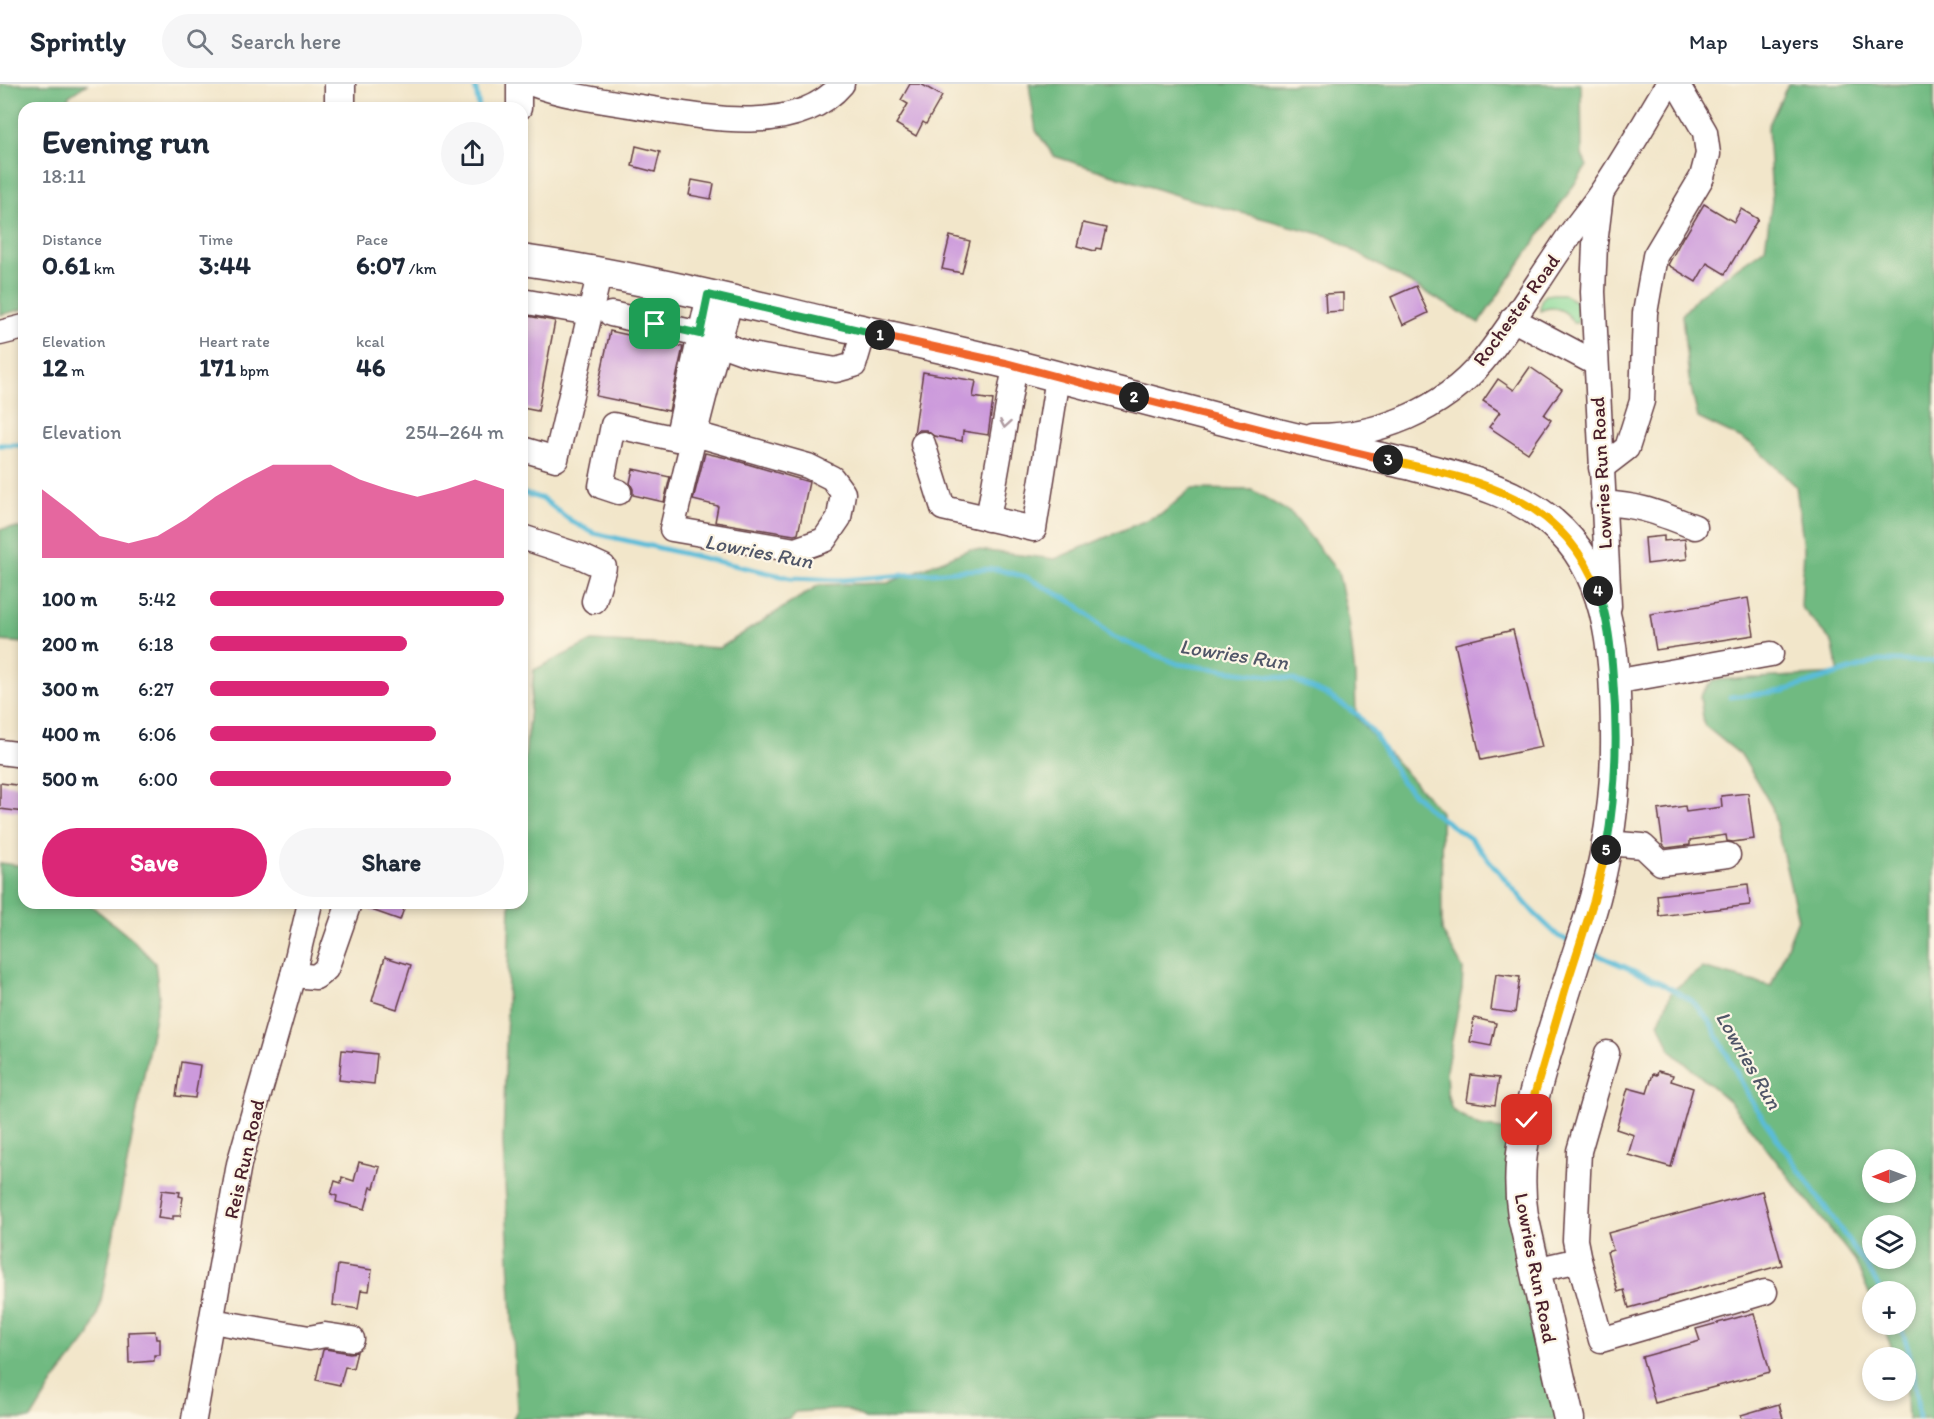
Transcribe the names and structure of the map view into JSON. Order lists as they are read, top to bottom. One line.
{"streets":{"main road":["Rochester Road","Lowries Run Road"],"street":["Reis Run Road"]},"crossings":[["Rochester Road","Lowries Run Road"]],"water":["Lowries Run"],"north":"left","page":{"header":"Sprintly","search":"Search here","nav":["Map","Layers","Share"],"heading":["Evening run","18:11"],"stats":[["Distance","0.61 km"],["Time","3:44"],["Pace","6:07 /km"],["Elevation","12 m"],["Heart rate","171 bpm"],["kcal","46"]],"pins":["1","2","3","4","5"],"chart":["Elevation","254–264 m"],"list":[{"name":"100 m","note":"5:42"},{"name":"200 m","note":"6:18"},{"name":"300 m","note":"6:27"},{"name":"400 m","note":"6:06"},{"name":"500 m","note":"6:00"}],"buttons":["Save","Share"],"map_buttons":["+","−"]}}
